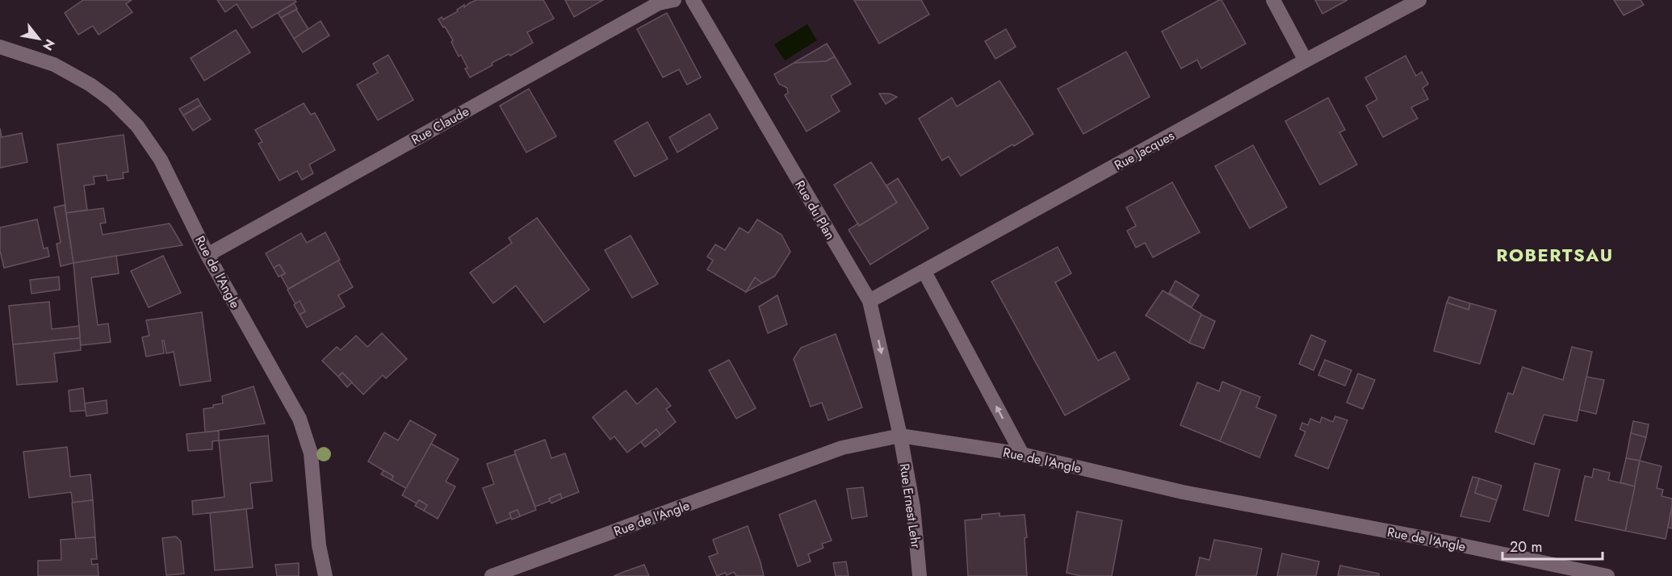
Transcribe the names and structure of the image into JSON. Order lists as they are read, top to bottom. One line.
{"streets":{"street":["Rue Claude","Rue Jacques","Rue du Plan","Rue de l'Angle","Rue Ernest Lehr"]},"crossings":[["Rue Claude","Rue de l'Angle"],["Rue Jacques","Rue du Plan"],["Rue du Plan","Rue de l'Angle"],["Rue du Plan","Rue Ernest Lehr"],["Rue de l'Angle","Rue Ernest Lehr"]],"districts":["ROBERTSAU"],"scale_bar":"20 m","north":"bottom right"}
